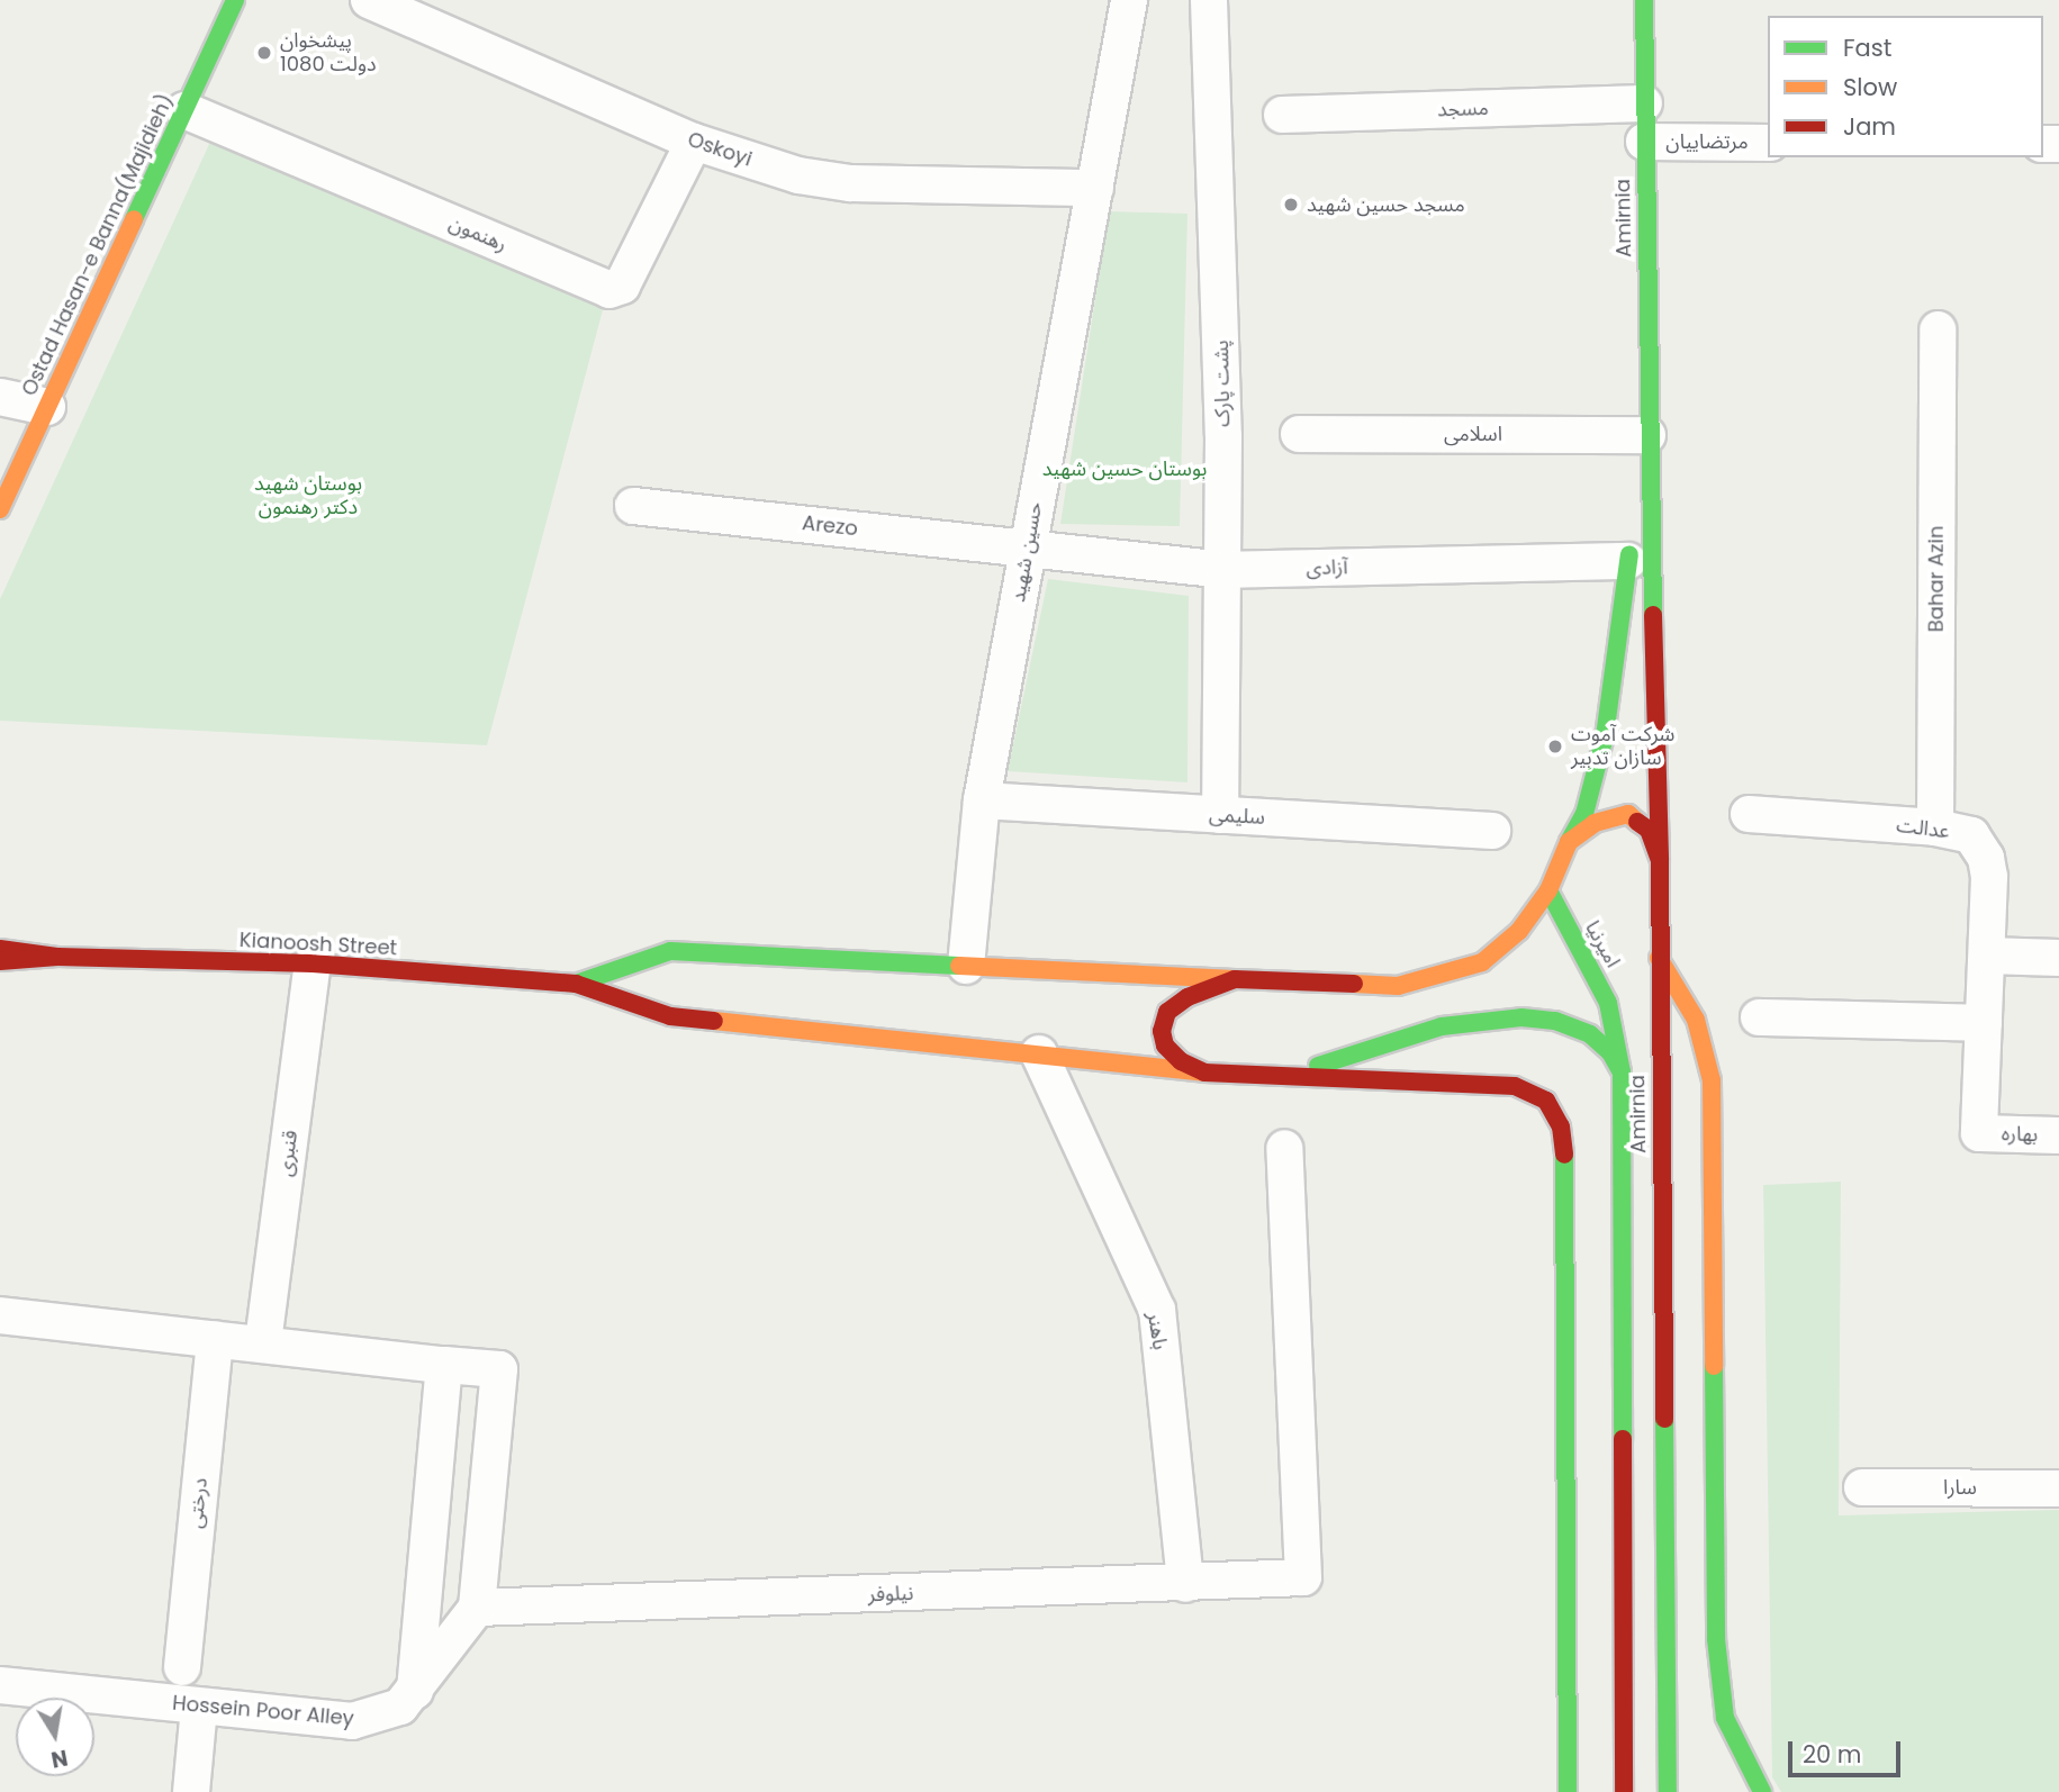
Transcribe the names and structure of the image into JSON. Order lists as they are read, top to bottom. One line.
{"streets":{"main road":["Amirnia","Ostad Hasan-e Banna(Majidieh)","Kianoosh Street","امیرنیا"],"street":["مسجد","مرتضاییان","Oskoyi","رهنمون","پشت پارک","اسلامی","Arezo","حسین شهید","آزادی","Bahar Azin","سلیمی","عدالت","بهاره","قنبری","باهنر","سارا","درختی","نیلوفر","Hossein Poor Alley"]},"crossings":[["مسجد","Amirnia"],["مرتضاییان","Amirnia"],["Oskoyi","رهنمون"],["Oskoyi","حسین شهید"],["Amirnia","اسلامی"],["Amirnia","آزادی"],["Amirnia","امیرنیا"],["رهنمون","Ostad Hasan-e Banna(Majidieh)"],["پشت پارک","آزادی"],["پشت پارک","سلیمی"],["Arezo","حسین شهید"],["Arezo","آزادی"],["حسین شهید","آزادی"],["حسین شهید","سلیمی"],["Bahar Azin","عدالت"],["عدالت","بهاره"],["Kianoosh Street","قنبری"],["باهنر","نیلوفر"],["نیلوفر","Hossein Poor Alley"]],"parks":["بوستان حسین شهید","بوستان شهید دکتر رهنمون"],"places":["پیشخوان دولت 1080","مسجد حسین شهید","شرکت آموت سازان تدبیر"],"legend":["Fast","Slow","Jam"],"scale_bar":"20 m","north":"bottom"}
